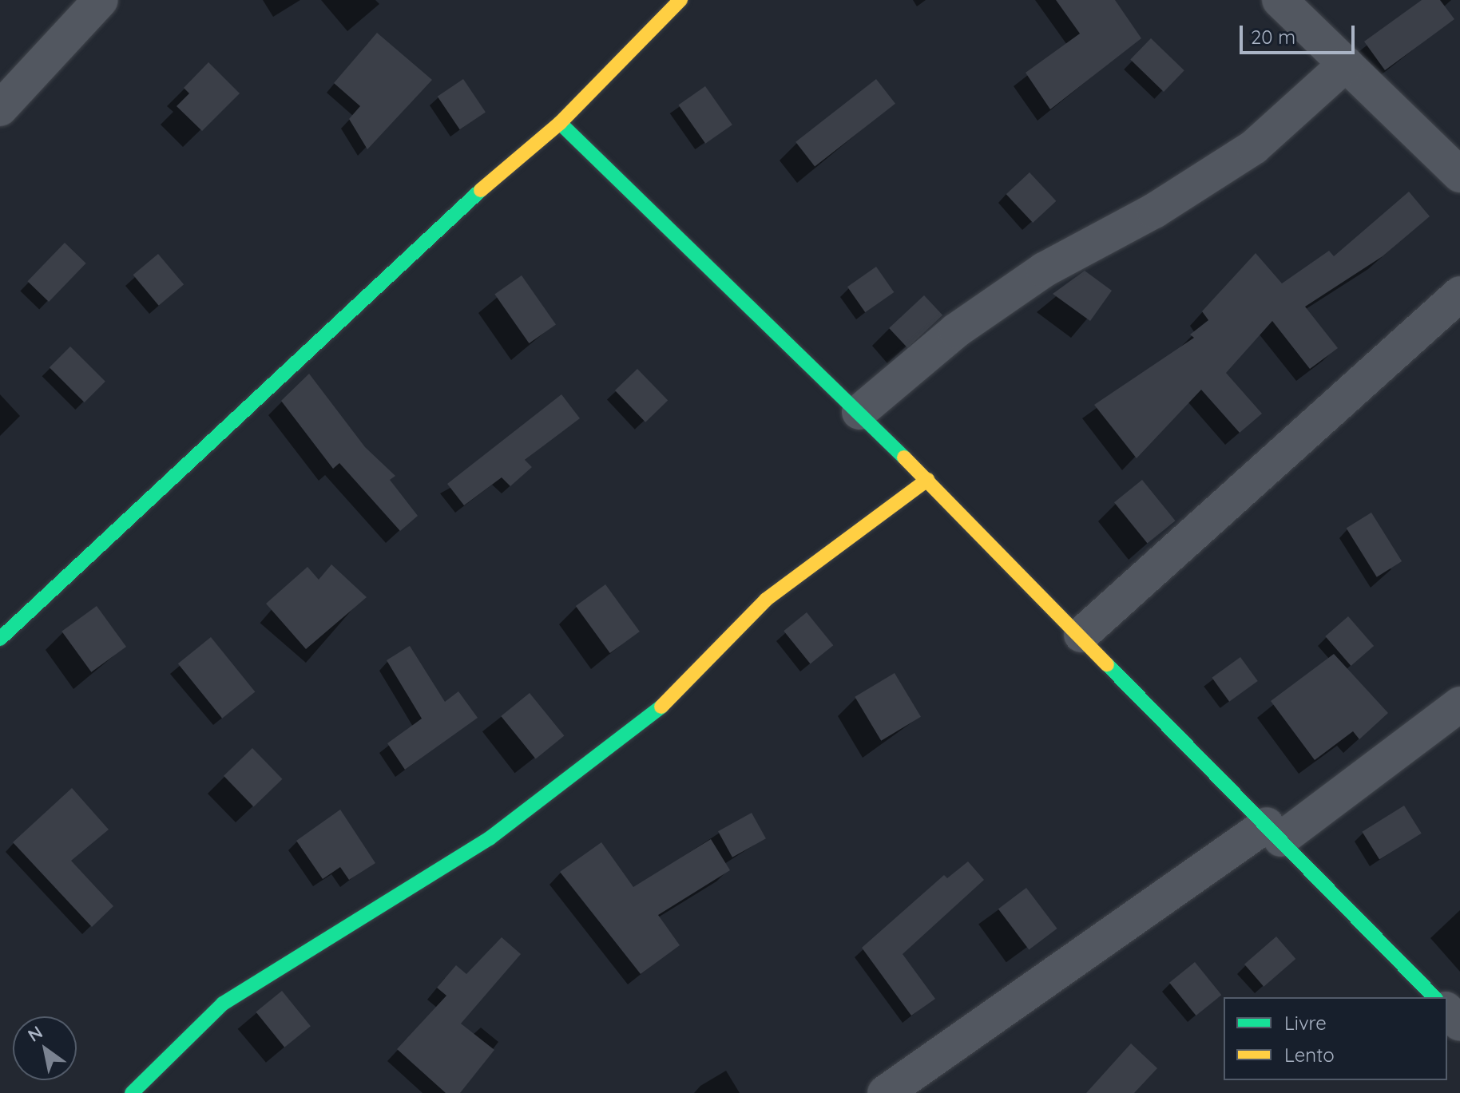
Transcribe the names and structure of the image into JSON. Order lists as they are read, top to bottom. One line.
{"legend":["Livre","Lento"],"scale_bar":"20 m","north":"top left"}
